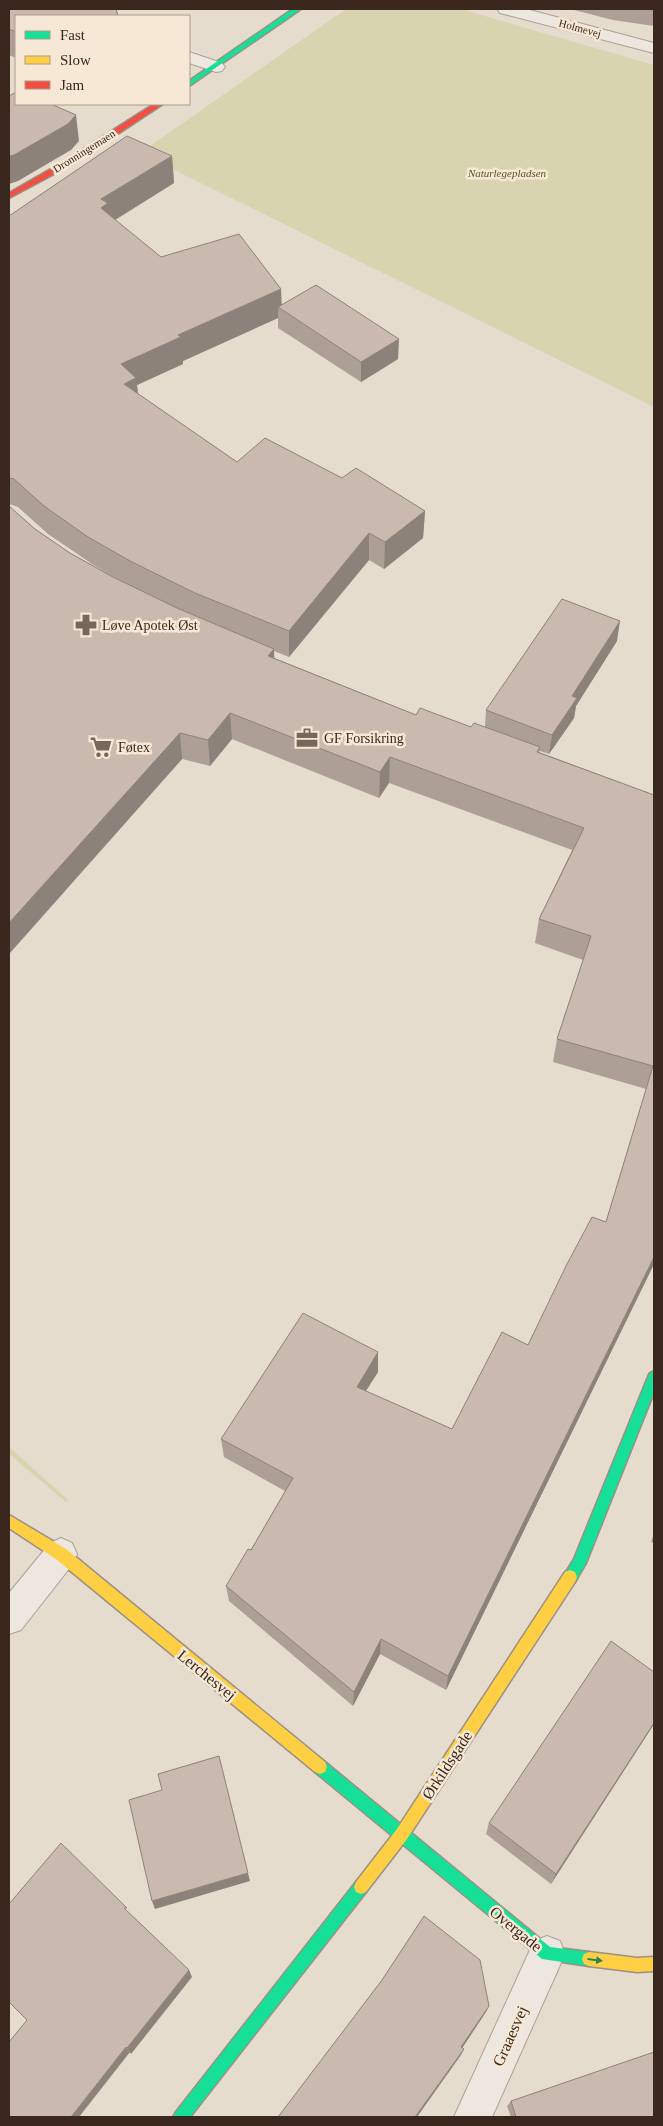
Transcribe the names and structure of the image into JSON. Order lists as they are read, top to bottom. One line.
{"streets":{"street":["Holmevej","Dronningemaen","Lerchesvej","Ørkildsgade","Overgade","Graaesvej"]},"crossings":[["Lerchesvej","Ørkildsgade"],["Lerchesvej","Overgade"],["Ørkildsgade","Overgade"],["Overgade","Graaesvej"]],"one_way":["Overgade"],"parks":["Naturlegepladsen"],"places":{"pharmacy":["Løve Apotek Øst"],"office":["GF Forsikring"],"supermarket":["Føtex"]},"legend":["Fast","Slow","Jam"]}
